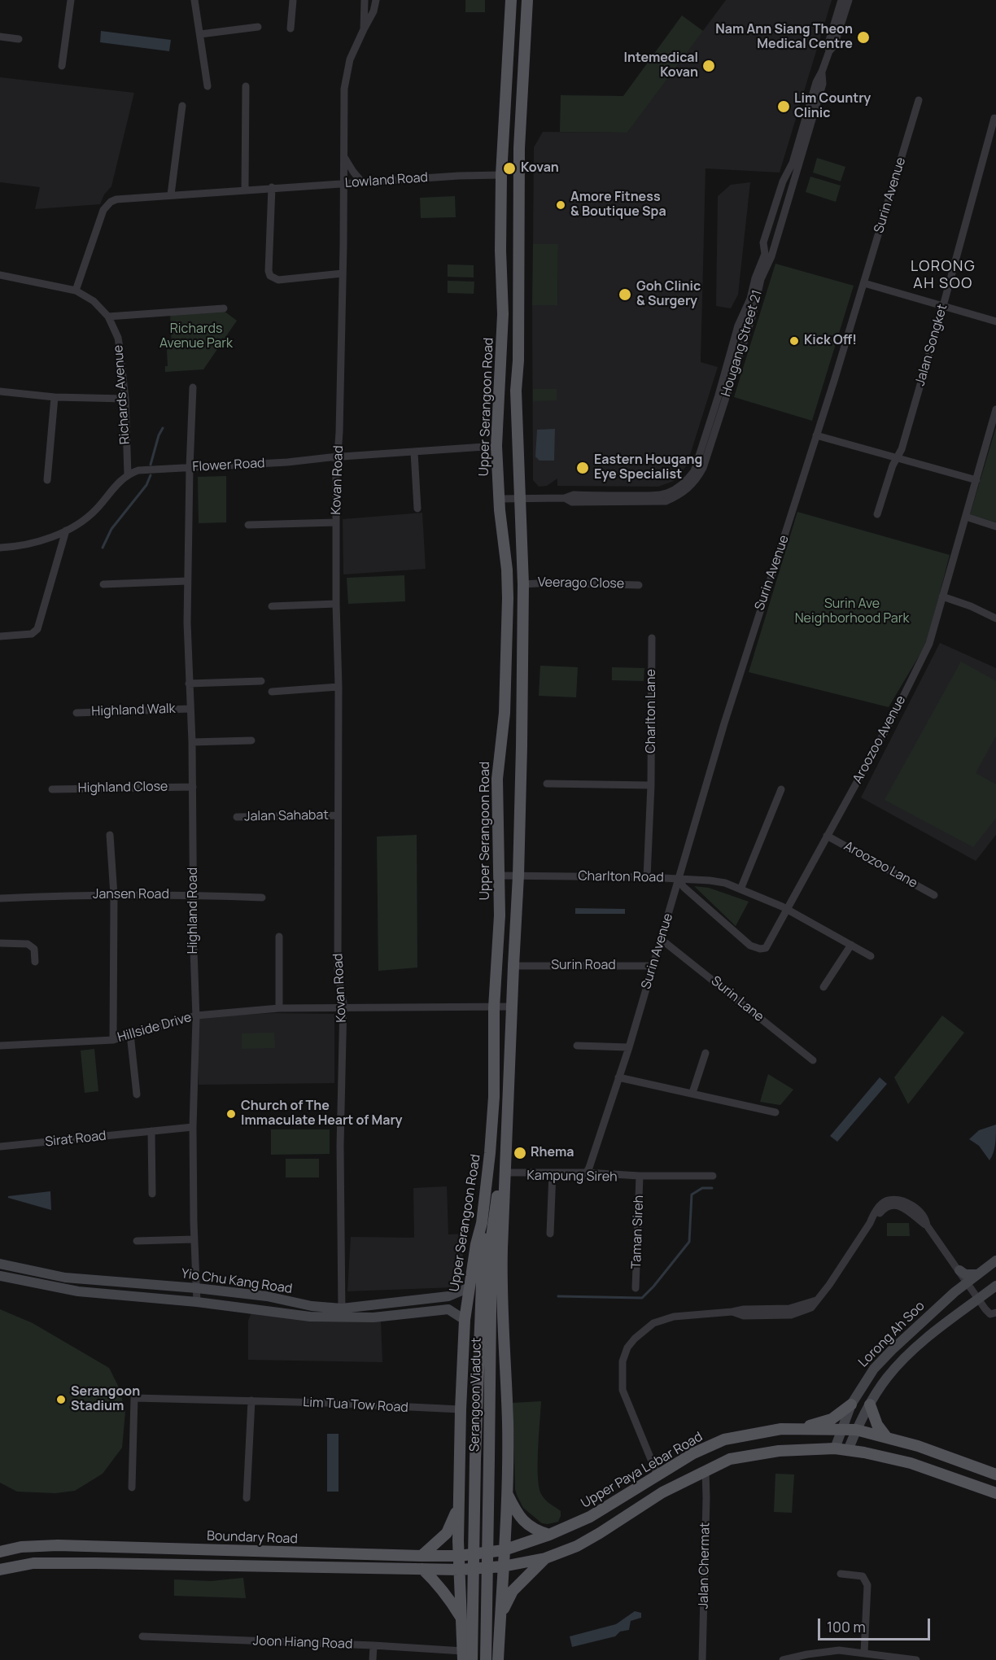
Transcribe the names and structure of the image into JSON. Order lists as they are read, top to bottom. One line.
{"streets":{"main road":["Upper Serangoon Road","Yio Chu Kang Road","Lorong Ah Soo","Serangoon Viaduct","Upper Paya Lebar Road","Boundary Road"],"street":["Lowland Road","Surin Avenue","Hougang Street 21","Jalan Songket","Richards Avenue","Flower Road","Kovan Road","Veerago Close","Highland Walk","Charlton Lane","Aroozoo Avenue","Highland Close","Jalan Sahabat","Aroozoo Lane","Charlton Road","Jansen Road","Highland Road","Surin Road","Surin Lane","Hillside Drive","Sirat Road","Kampung Sireh","Taman Sireh","Lim Tua Tow Road","Jalan Chermat","Joon Hiang Road"]},"crossings":[["Lowland Road","Richards Avenue"],["Lowland Road","Upper Serangoon Road"],["Lowland Road","Kovan Road"],["Surin Avenue","Aroozoo Avenue"],["Surin Avenue","Charlton Road"],["Surin Avenue","Surin Road"],["Surin Avenue","Surin Lane"],["Surin Avenue","Kampung Sireh"],["Hougang Street 21","Upper Serangoon Road"],["Richards Avenue","Flower Road"],["Upper Serangoon Road","Flower Road"],["Upper Serangoon Road","Charlton Road"],["Upper Serangoon Road","Hillside Drive"],["Upper Serangoon Road","Yio Chu Kang Road"],["Upper Serangoon Road","Serangoon Viaduct"],["Upper Serangoon Road","Lim Tua Tow Road"],["Upper Serangoon Road","Boundary Road"],["Upper Serangoon Road","Joon Hiang Road"],["Flower Road","Kovan Road"],["Flower Road","Highland Road"],["Kovan Road","Jalan Sahabat"],["Kovan Road","Hillside Drive"],["Kovan Road","Yio Chu Kang Road"],["Highland Walk","Highland Road"],["Charlton Lane","Charlton Road"],["Aroozoo Avenue","Aroozoo Lane"],["Aroozoo Avenue","Charlton Road"],["Highland Close","Highland Road"],["Jansen Road","Highland Road"],["Highland Road","Hillside Drive"],["Highland Road","Sirat Road"],["Highland Road","Yio Chu Kang Road"],["Kampung Sireh","Taman Sireh"],["Lorong Ah Soo","Upper Paya Lebar Road"],["Upper Paya Lebar Road","Boundary Road"]],"districts":["LORONG AH SOO"],"parks":["Richards Avenue Park","Surin Ave Neighborhood Park"],"places":["Nam Ann Siang Theon Medical Centre","Intemedical Kovan","Lim Country Clinic","Kovan","Amore Fitness & Boutique Spa","Goh Clinic & Surgery","Kick Off!","Eastern Hougang Eye Specialist","Church of The Immaculate Heart of Mary","Rhema","Serangoon Stadium"],"scale_bar":"100 m"}
